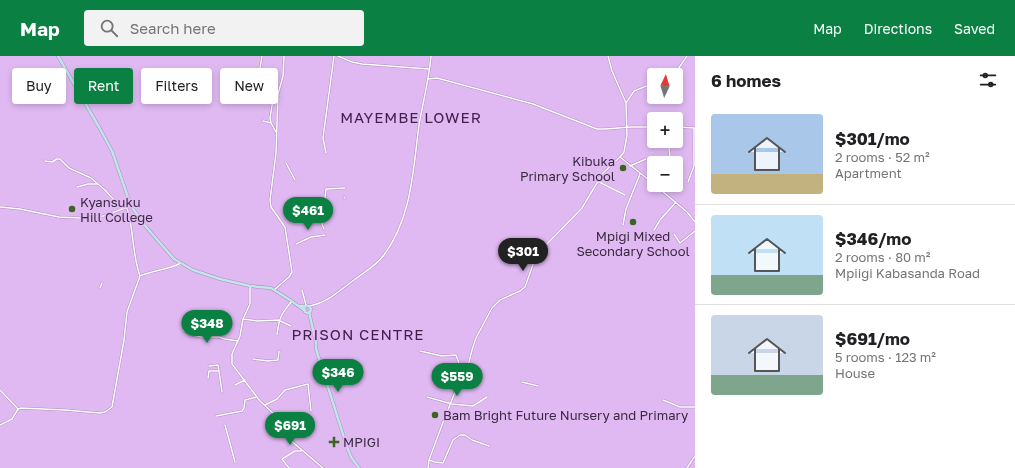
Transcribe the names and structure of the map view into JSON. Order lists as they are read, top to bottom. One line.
{"districts":["MAYEMBE LOWER","PRISON CENTRE"],"places":{"other":["Kibuka Primary School","Kyansuku Hill College","Mpigi Mixed Secondary School","Bam Bright Future Nursery and Primary"],"health":["MPIGI"]},"north":"top","page":{"header":"Map","search":"Search here","nav":["Map","Directions","Saved"],"heading":"6 homes","map_buttons":["+","−"],"chip":["Buy","Rent","Filters","New"],"list":[{"name":"$301/mo","note":"2 rooms · 52 m² · Apartment"},{"name":"$346/mo","note":"2 rooms · 80 m² · Mpiigi Kabasanda Road"},{"name":"$691/mo","note":"5 rooms · 123 m² · House"}],"price":["$461","$301","$348","$346","$559","$691"]}}
